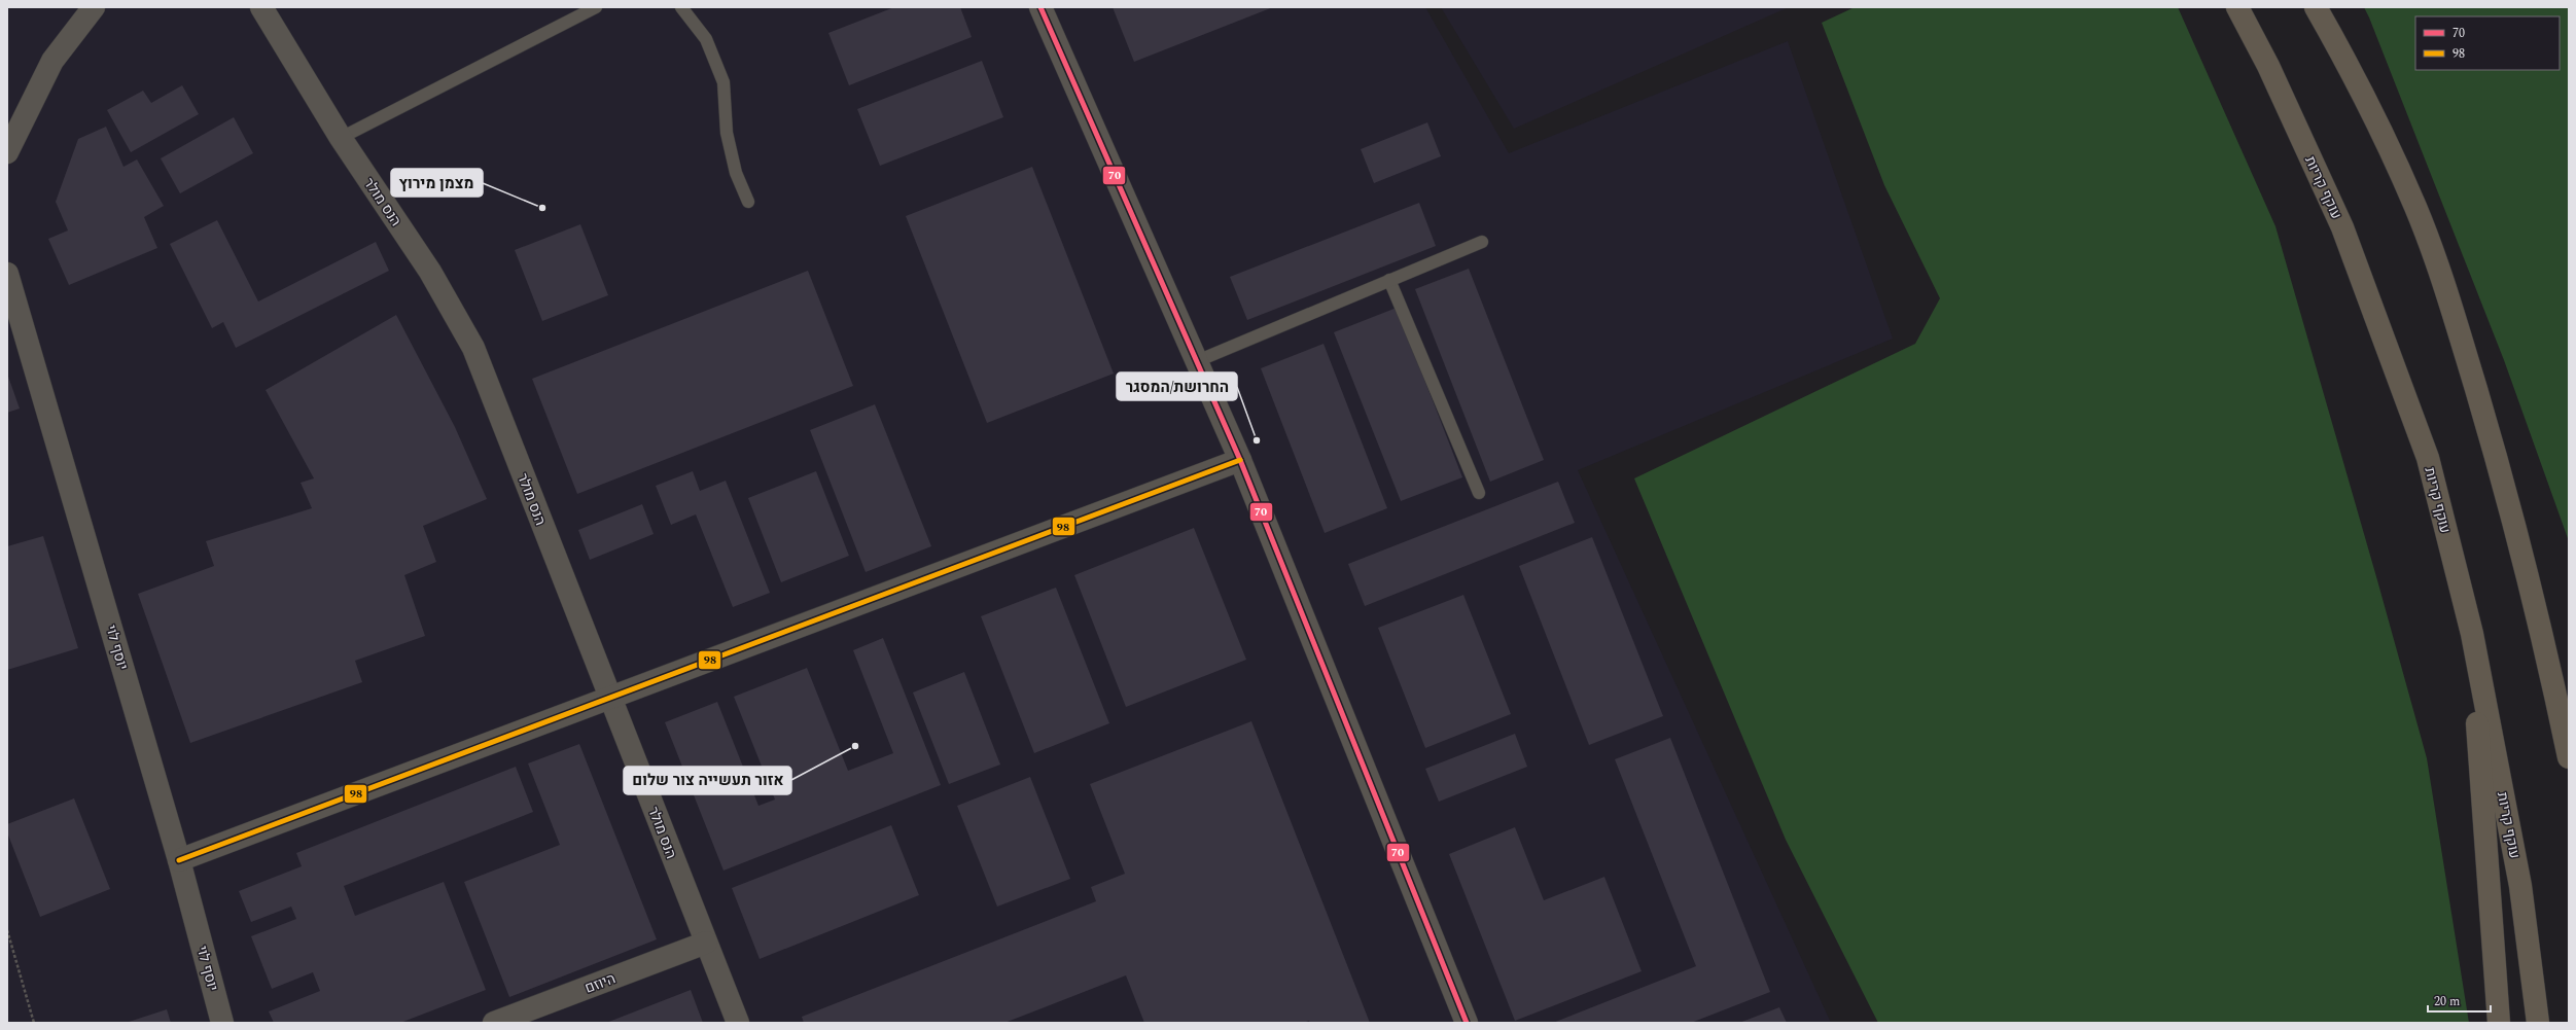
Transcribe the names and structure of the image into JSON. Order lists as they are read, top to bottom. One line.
{"streets":{"highway":["עוקף קריות"],"street":["הנס מולר","יוסף לוי","היוזם"]},"crossings":[["הנס מולר","היוזם"]],"places":["מצמן מירוץ","החרושת/המסגר","אזור תעשייה צור שלום"],"lines":["transit line 70","transit line 98"],"legend":["70","98"],"scale_bar":"20 m"}
